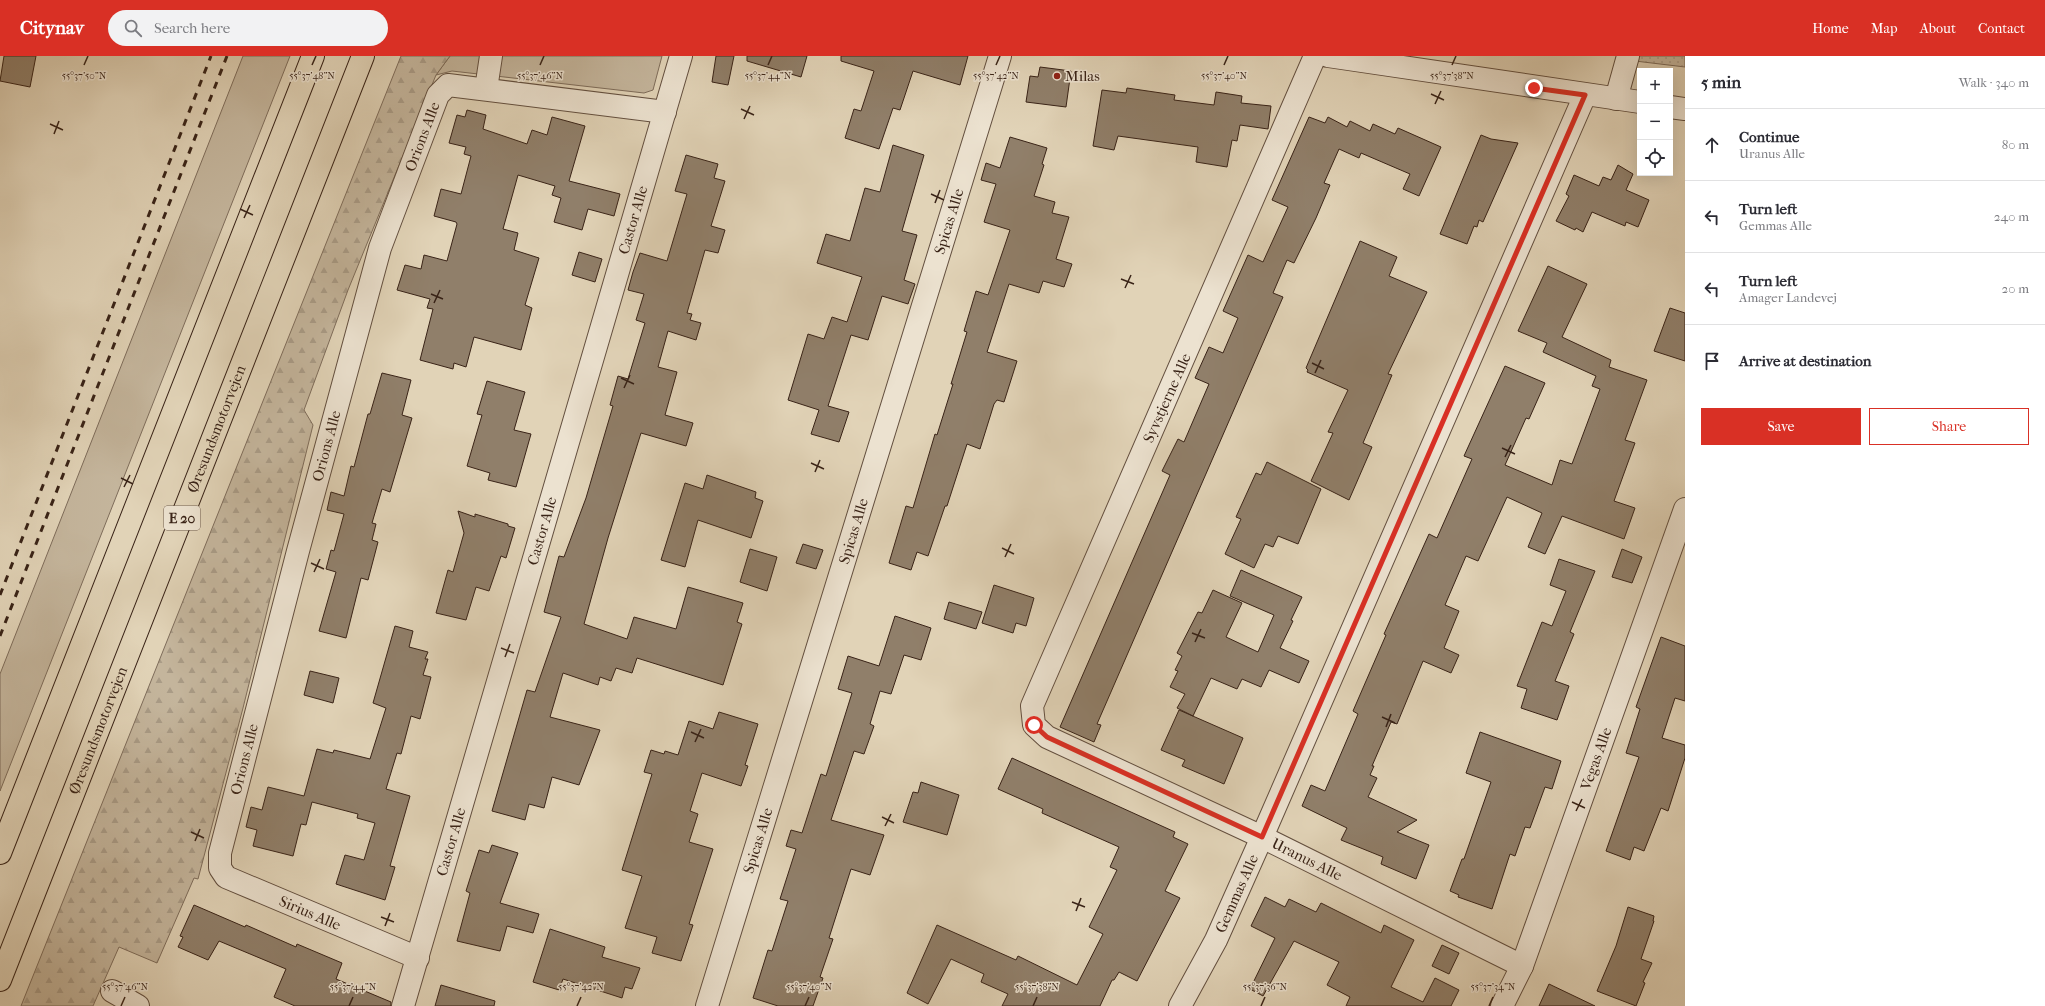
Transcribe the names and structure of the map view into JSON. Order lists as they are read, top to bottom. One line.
{"streets":{"highway":["Øresundsmotorvejen","E 20"],"street":["Orions Alle","Castor Alle","Spicas Alle","Syvstjerne Alle","Vegas Alle","Uranus Alle","Gemmas Alle","Sirius Alle"]},"crossings":[["Orions Alle","Castor Alle"],["Orions Alle","Sirius Alle"],["Castor Alle","Sirius Alle"],["Syvstjerne Alle","Uranus Alle"],["Vegas Alle","Uranus Alle"],["Uranus Alle","Gemmas Alle"]],"places":["Milas"],"page":{"header":"Citynav","search":"Search here","nav":["Home","Map","About","Contact"],"heading":["5 min","Walk · 340 m"],"map_buttons":["+","−"],"list":[["Continue","Uranus Alle","80 m"],["Turn left","Gemmas Alle","240 m"],["Turn left","Amager Landevej","20 m"],"Arrive at destination"],"buttons":["Save","Share"]},"coordinates":["55°37'50\"N","55°37'46\"N","55°37'44\"N","55°37'42\"N","55°37'40\"N","55°37'38\"N","55°37'48\"N","55°37'36\"N","55°37'34\"N"]}
